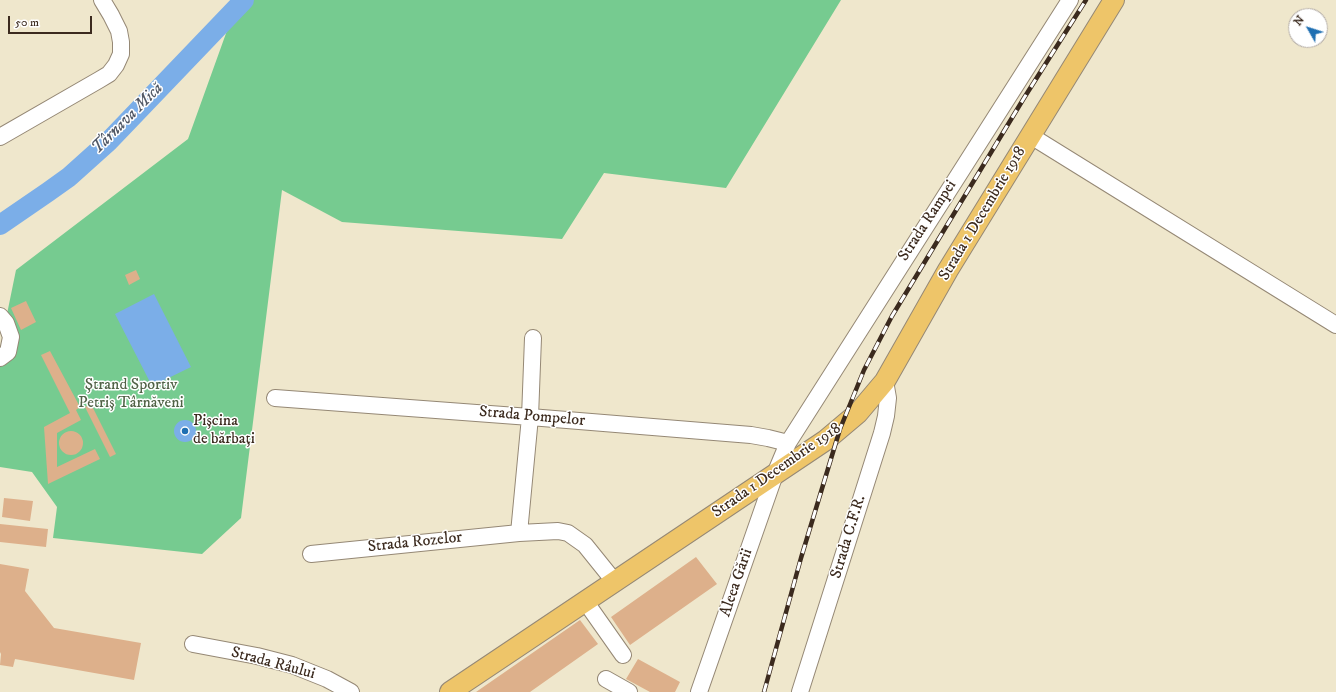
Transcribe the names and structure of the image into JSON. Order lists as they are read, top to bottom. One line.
{"streets":{"main road":["Strada 1 Decembrie 1918"],"street":["Strada Rampei","Strada Pompelor","Strada C.F.R.","Strada Rozelor","Aleea Gării","Strada Râului"]},"crossings":[["Strada 1 Decembrie 1918","Strada Rampei"],["Strada 1 Decembrie 1918","Strada C.F.R."],["Strada 1 Decembrie 1918","Strada Rozelor"],["Strada 1 Decembrie 1918","Aleea Gării"],["Strada Rampei","Strada Pompelor"],["Strada Rampei","Aleea Gării"]],"water":["Târnava Mică"],"parks":["Ștrand Sportiv Petriș Târnăveni"],"places":["Pișcina de bărbați"],"scale_bar":"50 m","north":"top left"}
